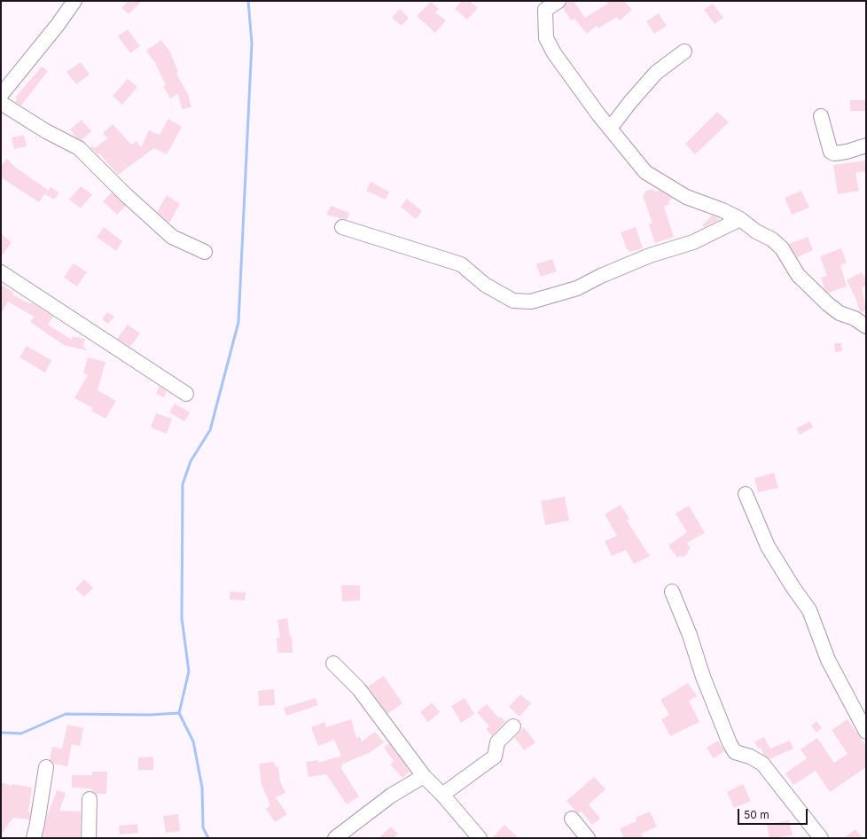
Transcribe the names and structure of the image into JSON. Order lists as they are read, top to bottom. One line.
{"scale_bar":"50 m"}
